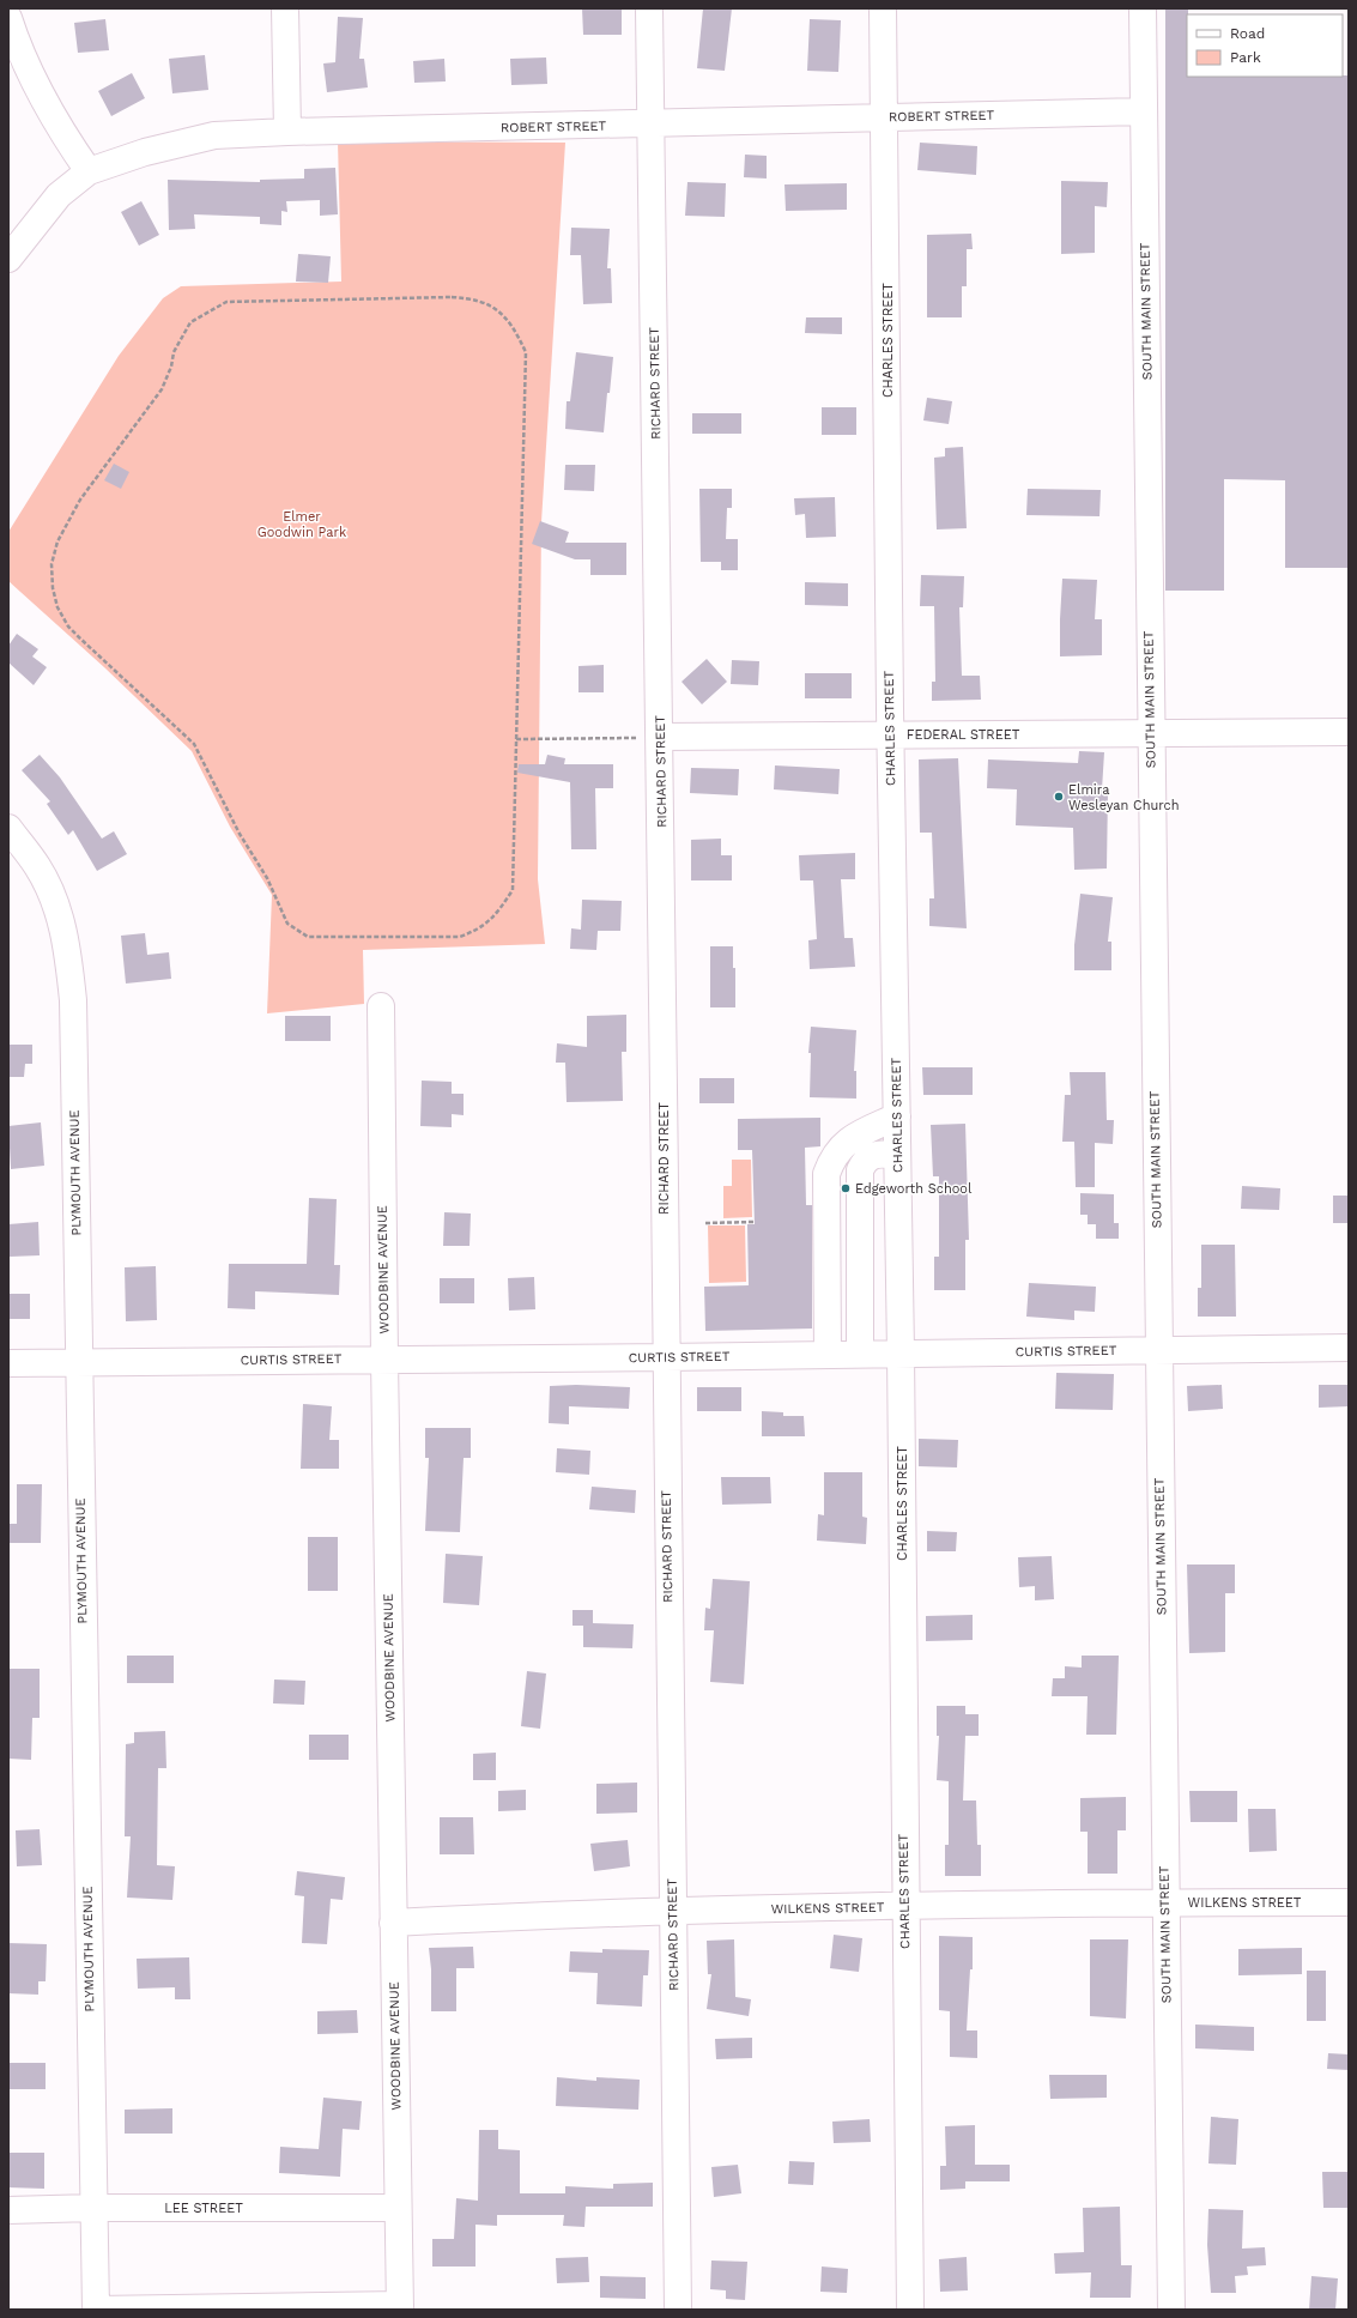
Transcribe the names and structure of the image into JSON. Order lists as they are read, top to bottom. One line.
{"streets":{"street":["ROBERT STREET","SOUTH MAIN STREET","CHARLES STREET","RICHARD STREET","FEDERAL STREET","PLYMOUTH AVENUE","WOODBINE AVENUE","CURTIS STREET","WILKENS STREET","LEE STREET"]},"crossings":[["ROBERT STREET","SOUTH MAIN STREET"],["ROBERT STREET","CHARLES STREET"],["ROBERT STREET","RICHARD STREET"],["SOUTH MAIN STREET","FEDERAL STREET"],["SOUTH MAIN STREET","CURTIS STREET"],["SOUTH MAIN STREET","WILKENS STREET"],["CHARLES STREET","FEDERAL STREET"],["CHARLES STREET","CURTIS STREET"],["CHARLES STREET","WILKENS STREET"],["RICHARD STREET","FEDERAL STREET"],["RICHARD STREET","CURTIS STREET"],["RICHARD STREET","WILKENS STREET"],["PLYMOUTH AVENUE","CURTIS STREET"],["PLYMOUTH AVENUE","LEE STREET"],["WOODBINE AVENUE","CURTIS STREET"],["WOODBINE AVENUE","WILKENS STREET"],["WOODBINE AVENUE","LEE STREET"]],"parks":["Elmer Goodwin Park"],"places":["Elmira Wesleyan Church","Edgeworth School"],"legend":["Road","Park"]}
